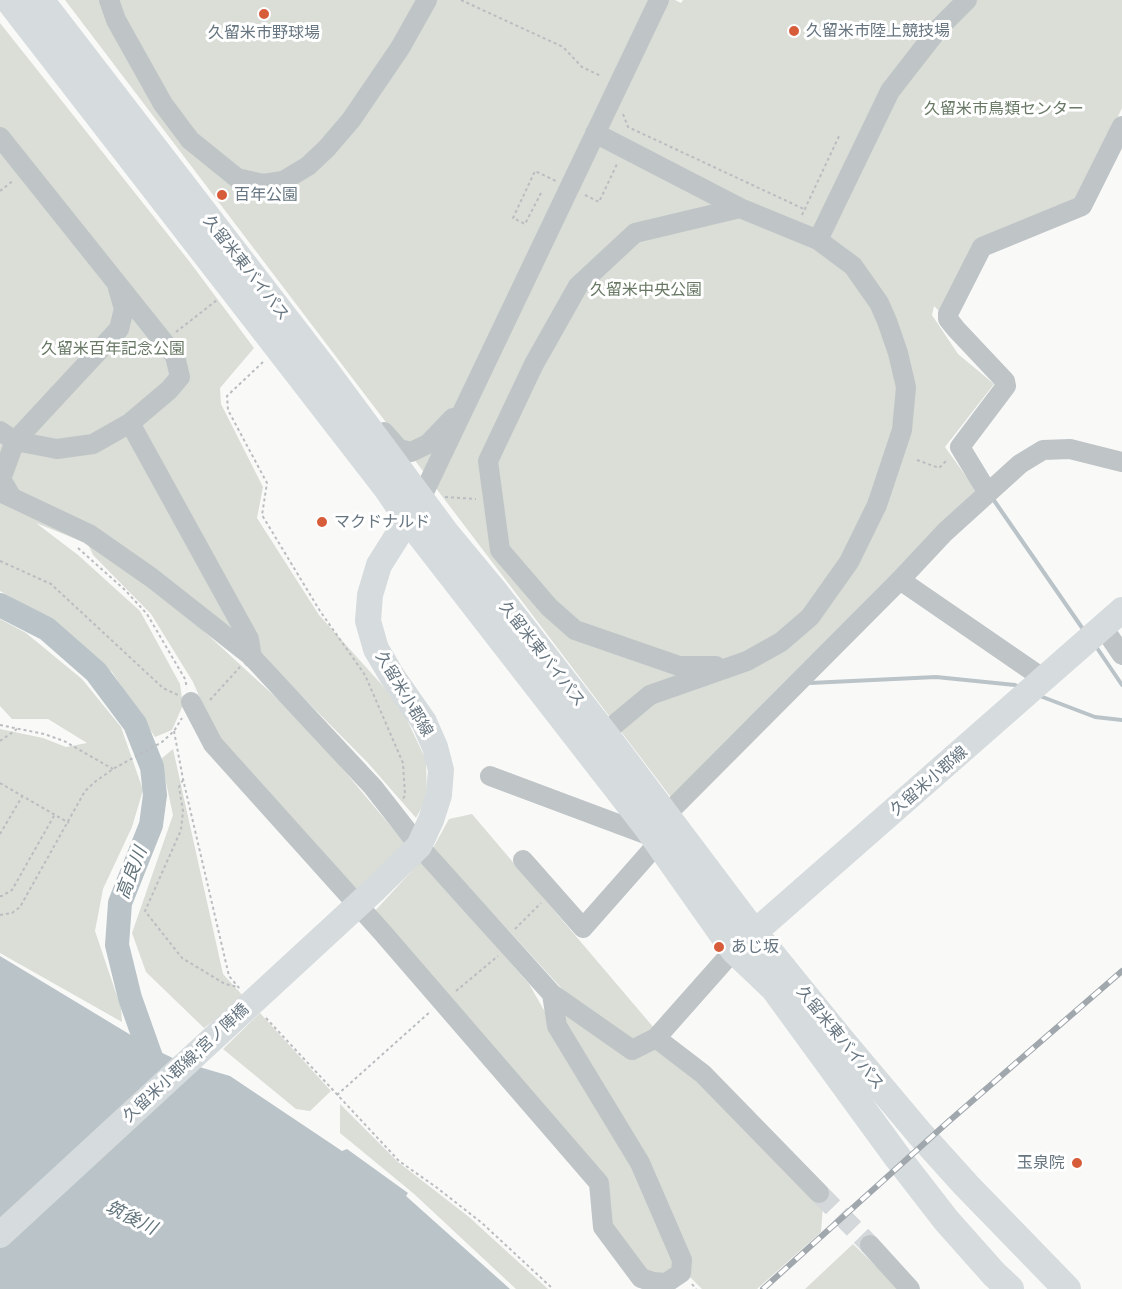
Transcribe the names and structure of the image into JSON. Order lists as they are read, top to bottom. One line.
{"streets":{"highway":["久留米東バイパス"],"main road":["久留米小郡線","久留米小郡線;宮ノ陣橋"]},"crossings":[["久留米東バイパス","久留米小郡線"],["久留米小郡線","久留米小郡線;宮ノ陣橋"]],"water":["高良川","筑後川"],"parks":["久留米市鳥類センター","久留米中央公園","久留米百年記念公園"],"places":["久留米市野球場","久留米市陸上競技場","百年公園","マクドナルド","あじ坂","玉泉院"]}
